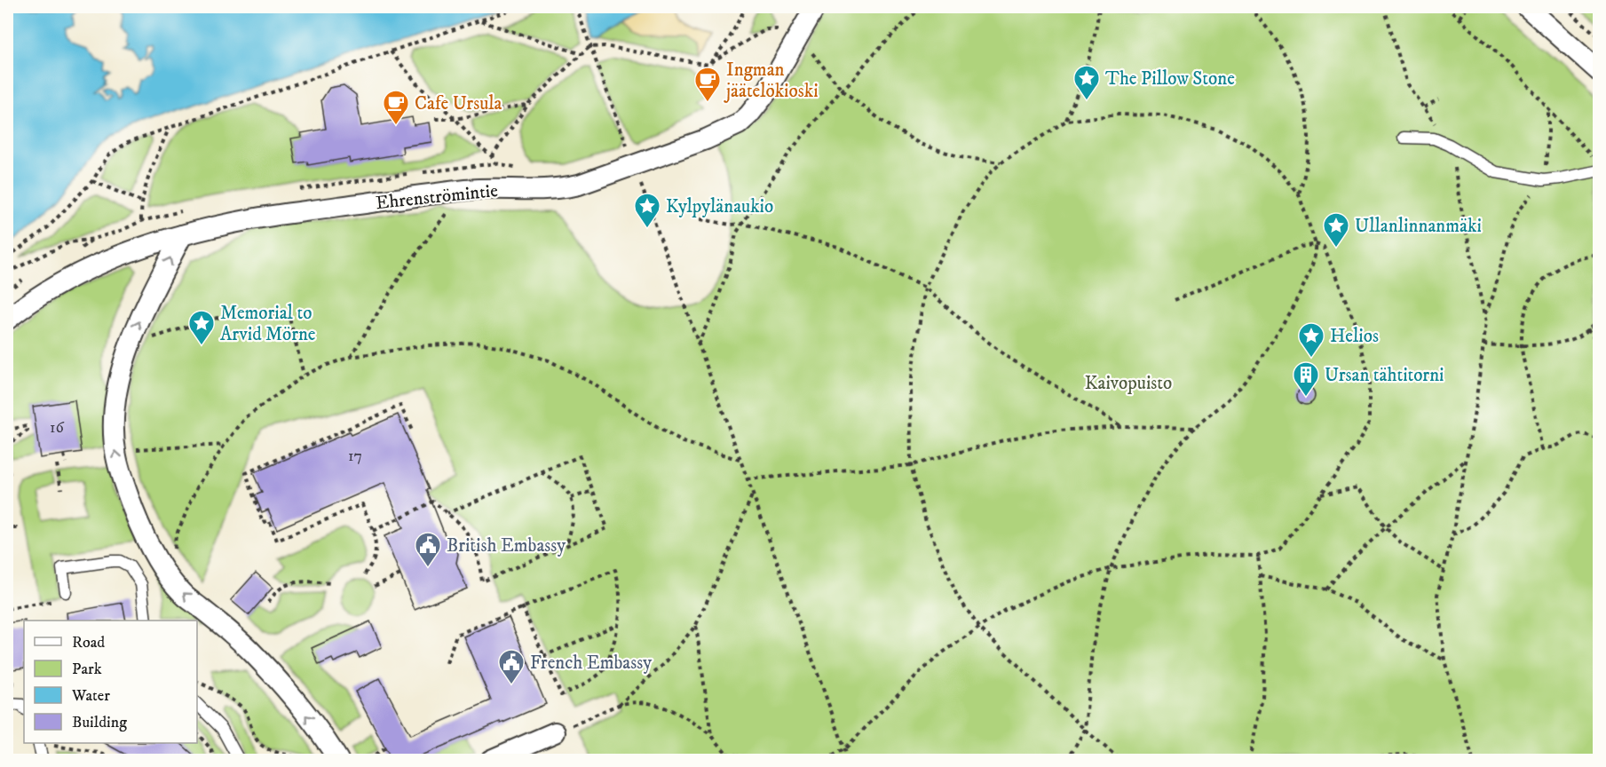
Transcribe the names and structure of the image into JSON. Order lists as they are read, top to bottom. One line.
{"streets":{"street":["Ehrenströmintie"]},"parks":["Kaivopuisto"],"places":{"place":["The Pillow Stone","Kylpylänaukio","Ullanlinnanmäki","Memorial to Arvid Mörne","Helios"],"cafe":["Ingman jäätelökioski","Cafe Ursula"],"building":["Ursan tähtitorni"],"public building":["British Embassy","French Embassy"]},"house_numbers":["16","17"],"legend":["Road","Park","Water","Building"]}
